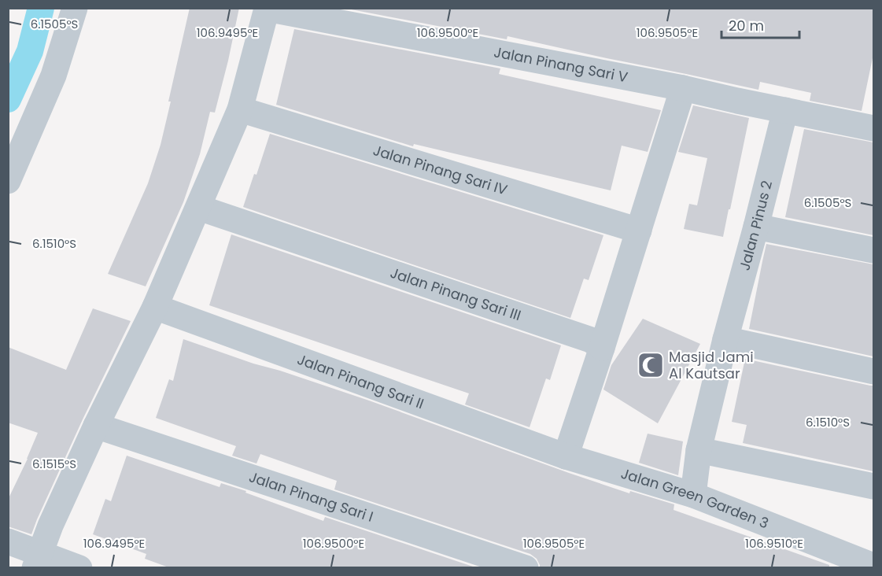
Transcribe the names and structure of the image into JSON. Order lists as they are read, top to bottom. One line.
{"streets":{"street":["Jalan Pinang Sari V","Jalan Pinang Sari IV","Jalan Pinus 2","Jalan Pinang Sari III","Jalan Pinang Sari II","Jalan Pinang Sari I","Jalan Green Garden 3"]},"crossings":[["Jalan Pinang Sari V","Jalan Pinang Sari IV"],["Jalan Pinang Sari V","Jalan Pinus 2"],["Jalan Pinus 2","Jalan Green Garden 3"],["Jalan Pinang Sari II","Jalan Green Garden 3"]],"places":{"mosque":["Masjid Jami Al Kautsar"]},"scale_bar":"20 m","coordinates":["6.1505°S","106.9495°E","106.9500°E","106.9505°E","6.1510°S","6.1515°S","106.9510°E"]}
